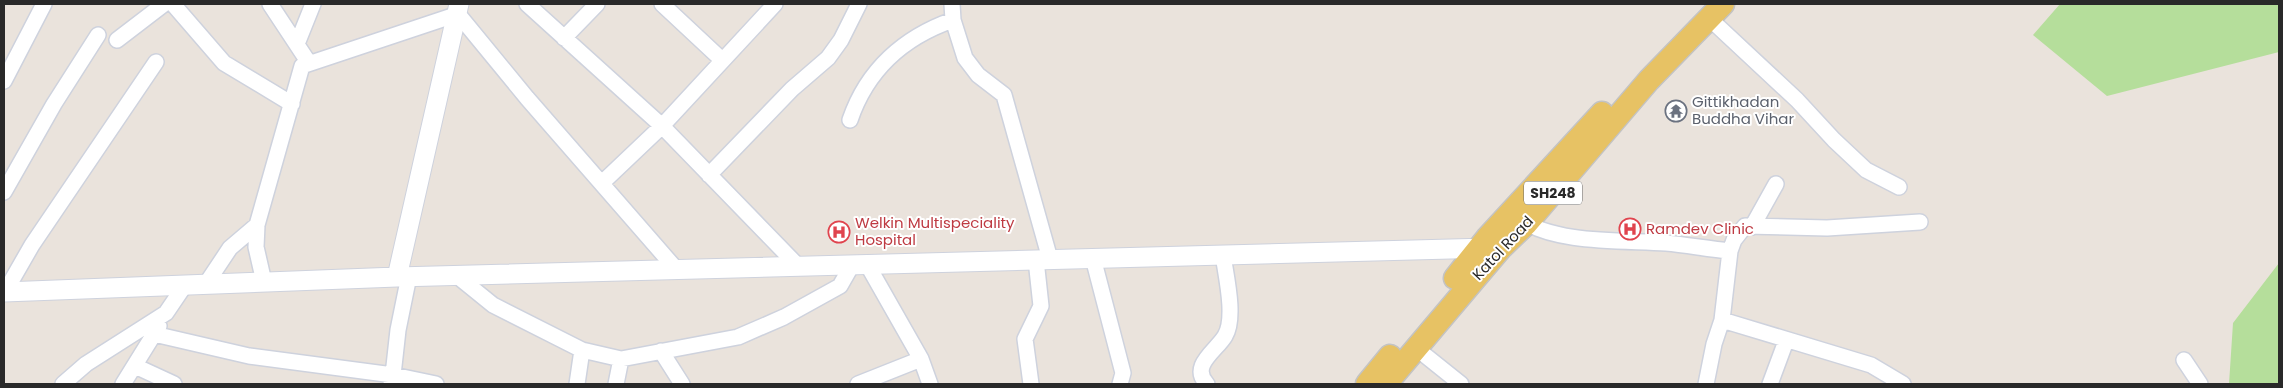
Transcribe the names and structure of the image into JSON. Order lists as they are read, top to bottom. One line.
{"streets":{"main road":["SH248","Katol Road"]},"places":{"temple":["Gittikhadan Buddha Vihar"],"hospital":["Ramdev Clinic","Welkin Multispeciality Hospital"]}}
